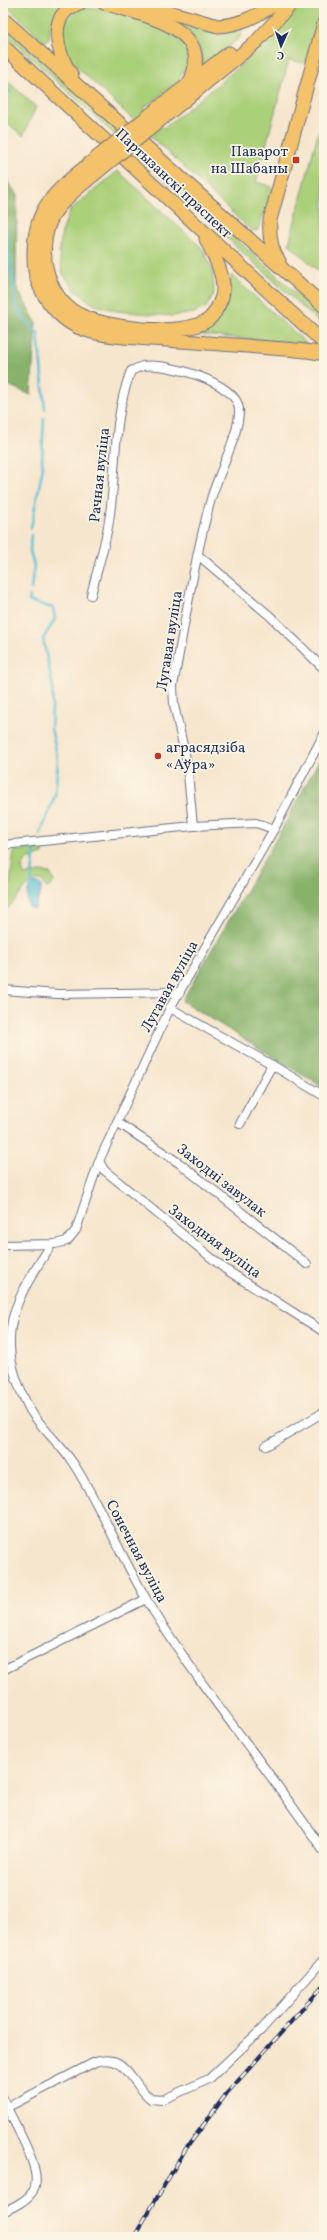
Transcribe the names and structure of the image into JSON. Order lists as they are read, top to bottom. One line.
{"streets":{"highway":["Партызанскі праспект"],"street":["Рачная вуліца","Лугавая вуліца","Заходні завулак","Заходняя вуліца","Сонечная вуліца"]},"crossings":[["Рачная вуліца","Лугавая вуліца"],["Лугавая вуліца","Заходні завулак"],["Лугавая вуліца","Заходняя вуліца"],["Лугавая вуліца","Сонечная вуліца"]],"places":{"transit":["Паварот на Шабаны"],"other":["аграсядзіба «Аўра»"]},"north":"bottom"}
